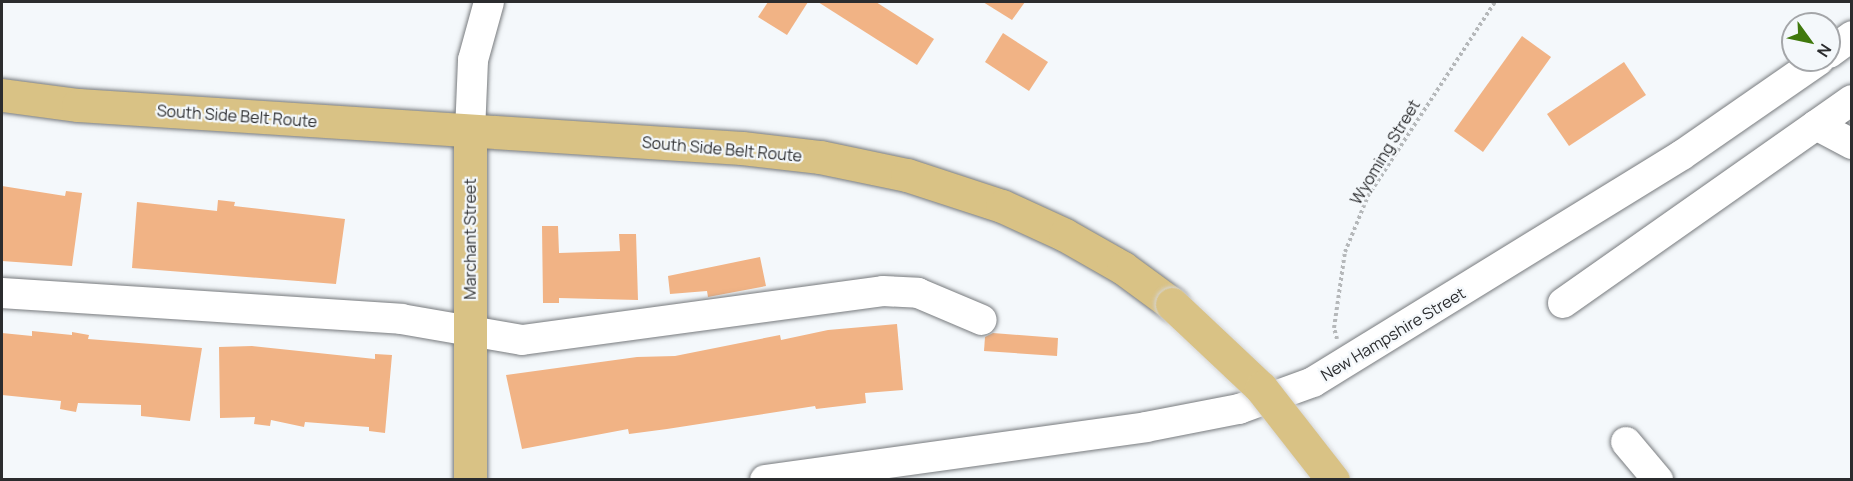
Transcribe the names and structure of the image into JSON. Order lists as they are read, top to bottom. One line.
{"streets":{"main road":["South Side Belt Route","Marchant Street"],"street":["New Hampshire Street"],"path":["Wyoming Street"]},"crossings":[["South Side Belt Route","Marchant Street"],["Wyoming Street","New Hampshire Street"]],"north":"bottom right"}
